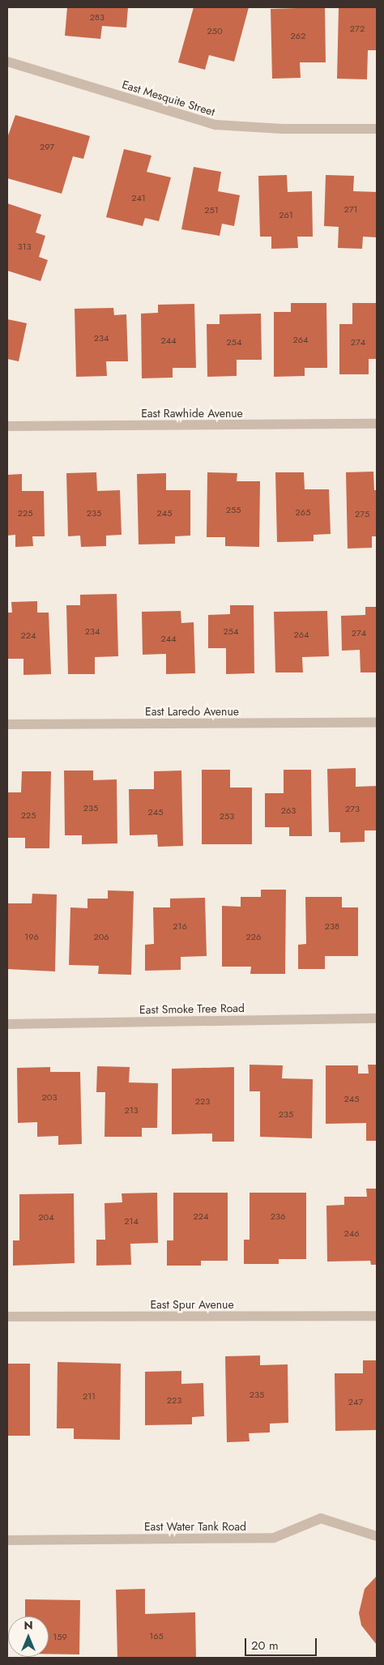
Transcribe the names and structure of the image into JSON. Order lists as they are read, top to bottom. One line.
{"streets":{"street":["East Mesquite Street","East Rawhide Avenue","East Laredo Avenue","East Smoke Tree Road","East Spur Avenue","East Water Tank Road"]},"house_numbers":["283","272","250","262","297","241","271","251","261","313","234","264","244","254","274","255","265","225","235","245","275","234","254","274","264","224","244","235","273","263","245","225","253","216","238","196","206","226","203","245","223","213","235","224","236","204","214","246","235","211","223","247","165","159"],"scale_bar":"20 m","north":"top"}
